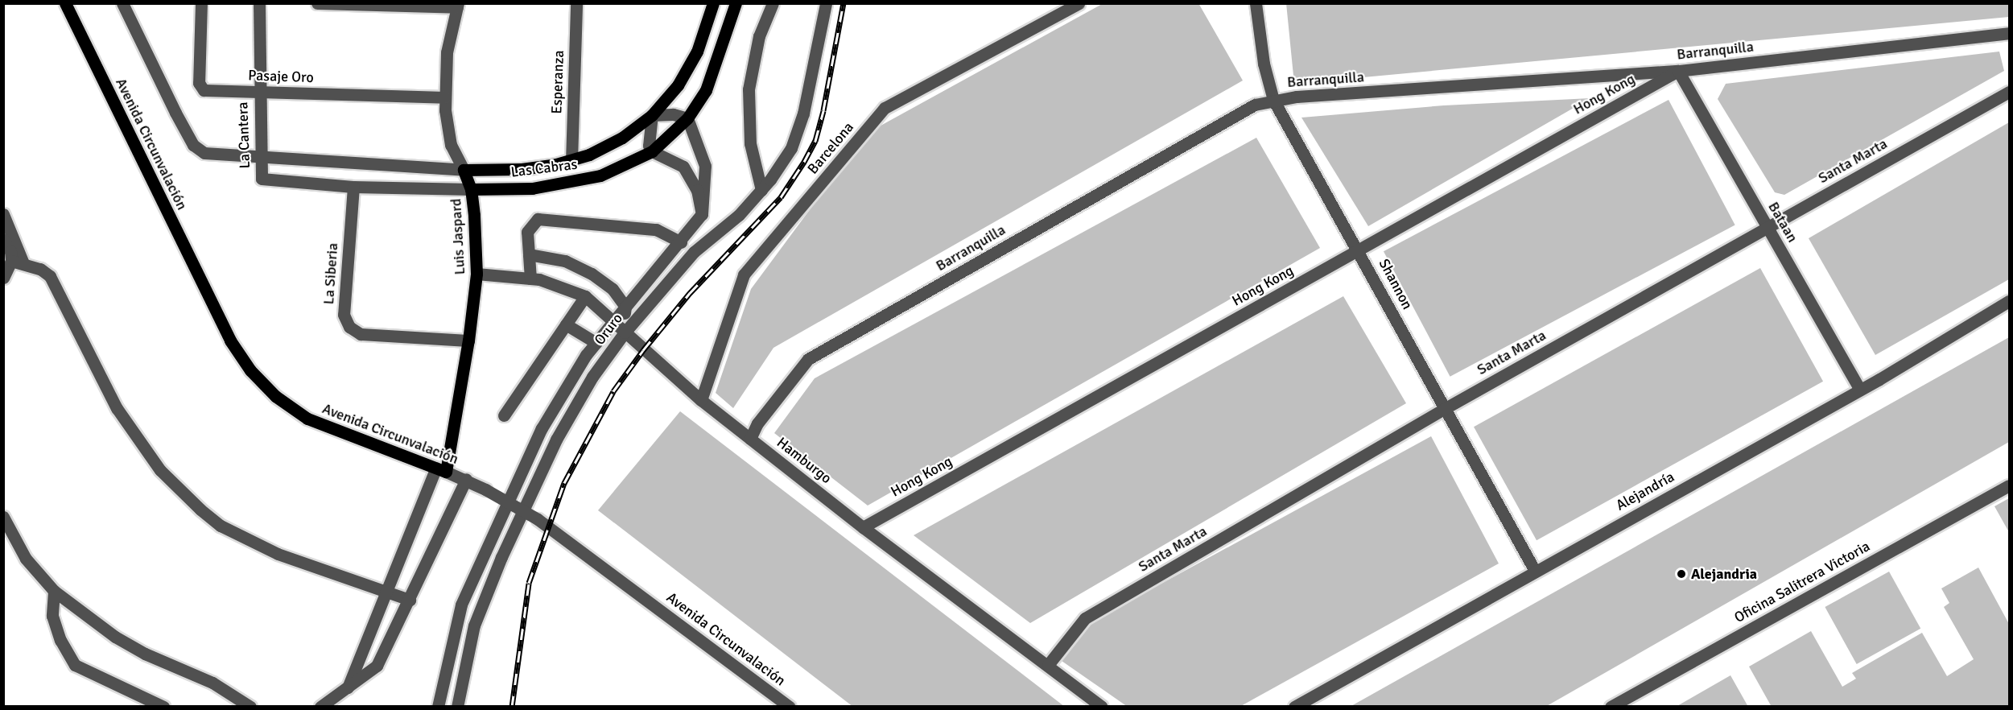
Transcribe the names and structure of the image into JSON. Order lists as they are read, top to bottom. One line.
{"streets":{"main road":["Avenida Circunvalación","Las Cabras","Luis Jaspard"],"street":["Barranquilla","Pasaje Oro","Esperanza","Hong Kong","La Cantera","Barcelona","Santa Marta","Bataan","La Siberia","Shannon","Oruro","Hamburgo","Alejandría","Oficina Salitrera Victoria"]},"crossings":[["Barranquilla","Hong Kong"],["Barranquilla","Bataan"],["Barranquilla","Shannon"],["Barranquilla","Hamburgo"],["Pasaje Oro","La Cantera"],["Pasaje Oro","Luis Jaspard"],["Esperanza","Las Cabras"],["Hong Kong","Bataan"],["Hong Kong","Shannon"],["Hong Kong","Hamburgo"],["La Cantera","Las Cabras"],["Avenida Circunvalación","Luis Jaspard"],["Barcelona","Hamburgo"],["Santa Marta","Bataan"],["Santa Marta","Shannon"],["Santa Marta","Hamburgo"],["Las Cabras","Luis Jaspard"],["Las Cabras","La Siberia"],["Bataan","Alejandría"],["Luis Jaspard","La Siberia"],["Luis Jaspard","Hamburgo"],["Shannon","Alejandría"],["Oruro","Hamburgo"]],"places":["Alejandria"]}
